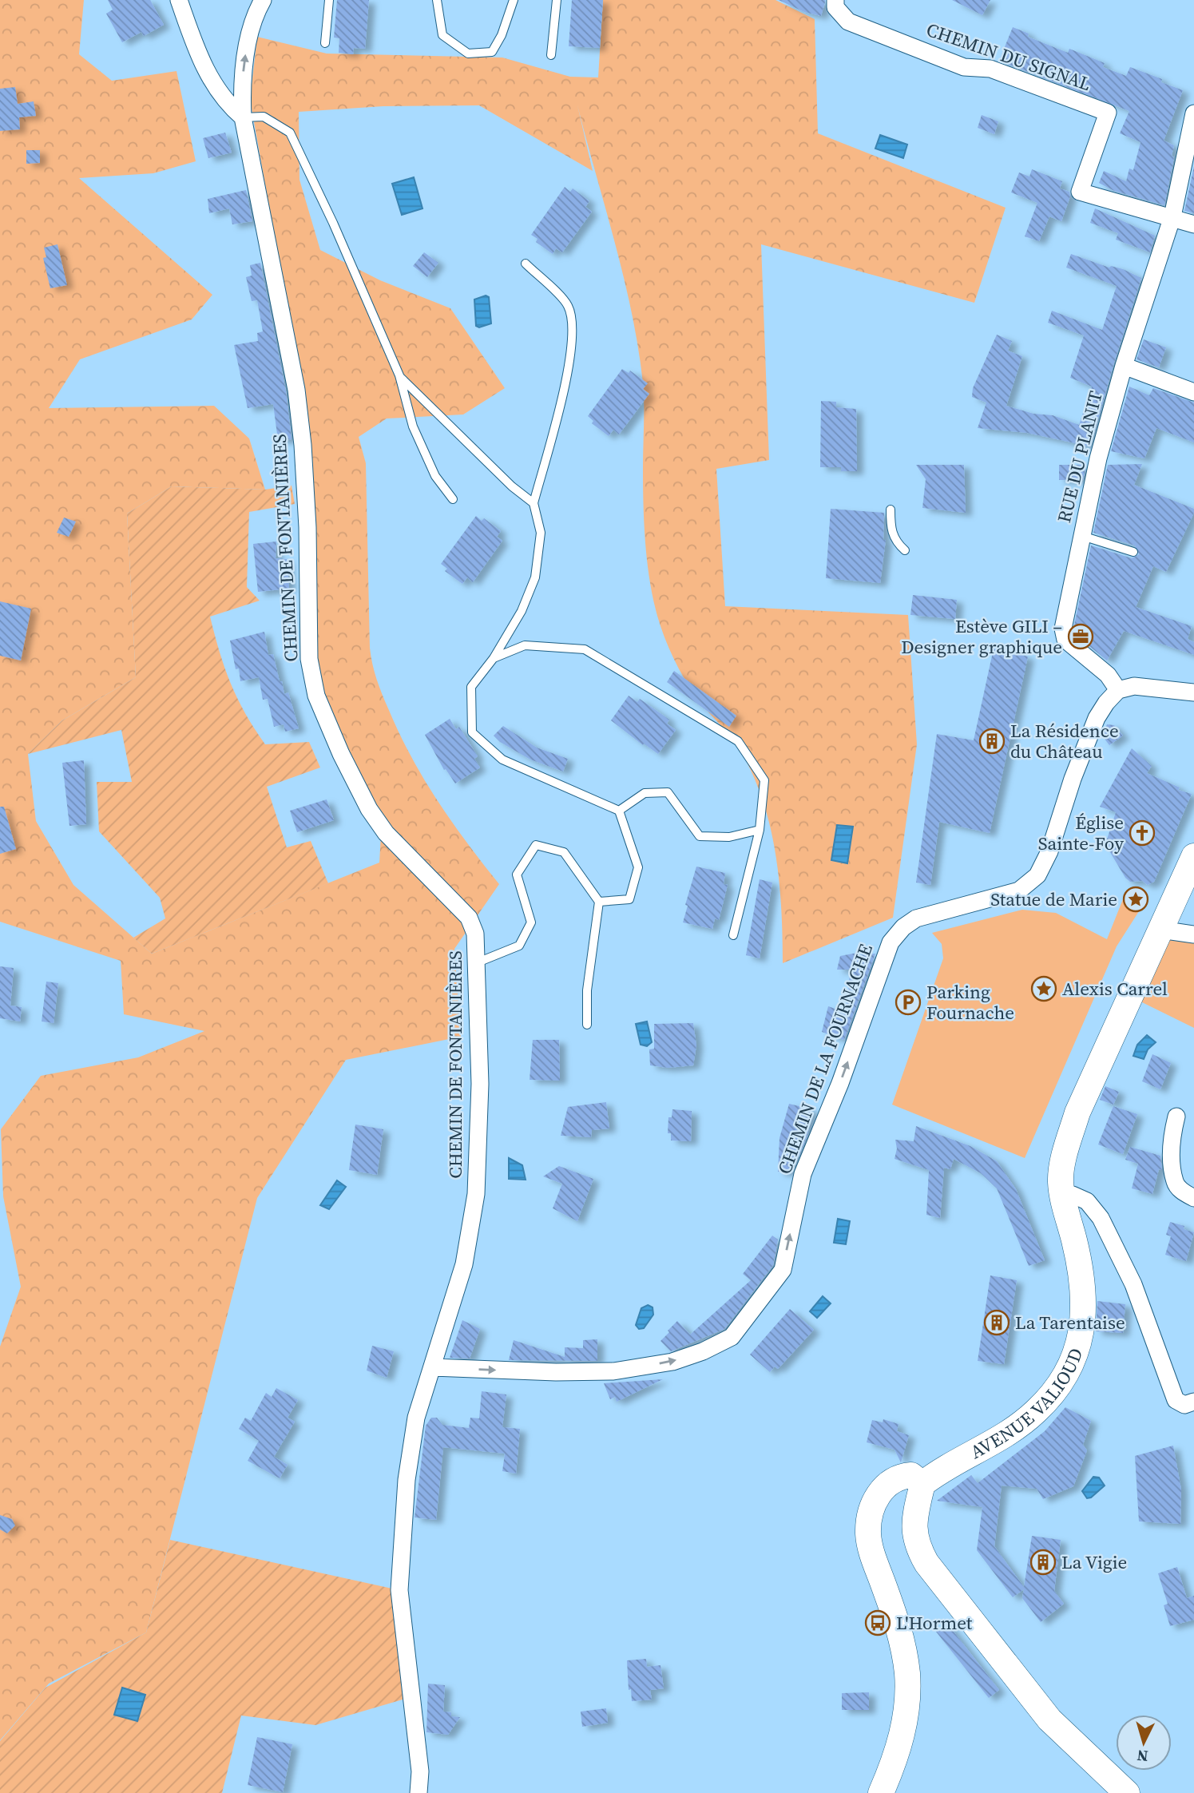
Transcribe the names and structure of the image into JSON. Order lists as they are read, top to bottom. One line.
{"streets":{"main road":["AVENUE VALIOUD"],"street":["CHEMIN DU SIGNAL","RUE DU PLANIT","CHEMIN DE FONTANIÈRES","CHEMIN DE LA FOURNACHE"]},"crossings":[["CHEMIN DU SIGNAL","RUE DU PLANIT"],["RUE DU PLANIT","CHEMIN DE LA FOURNACHE"],["CHEMIN DE FONTANIÈRES","CHEMIN DE LA FOURNACHE"]],"one_way":["CHEMIN DE LA FOURNACHE"],"places":{"office":["Estève GILI – Designer graphique"],"building":["La Résidence du Château","La Tarentaise","La Vigie"],"church":["Église Sainte-Foy"],"place":["Statue de Marie","Alexis Carrel"],"parking":["Parking Fournache"],"bus stop":["L'Hormet"]},"north":"bottom"}
